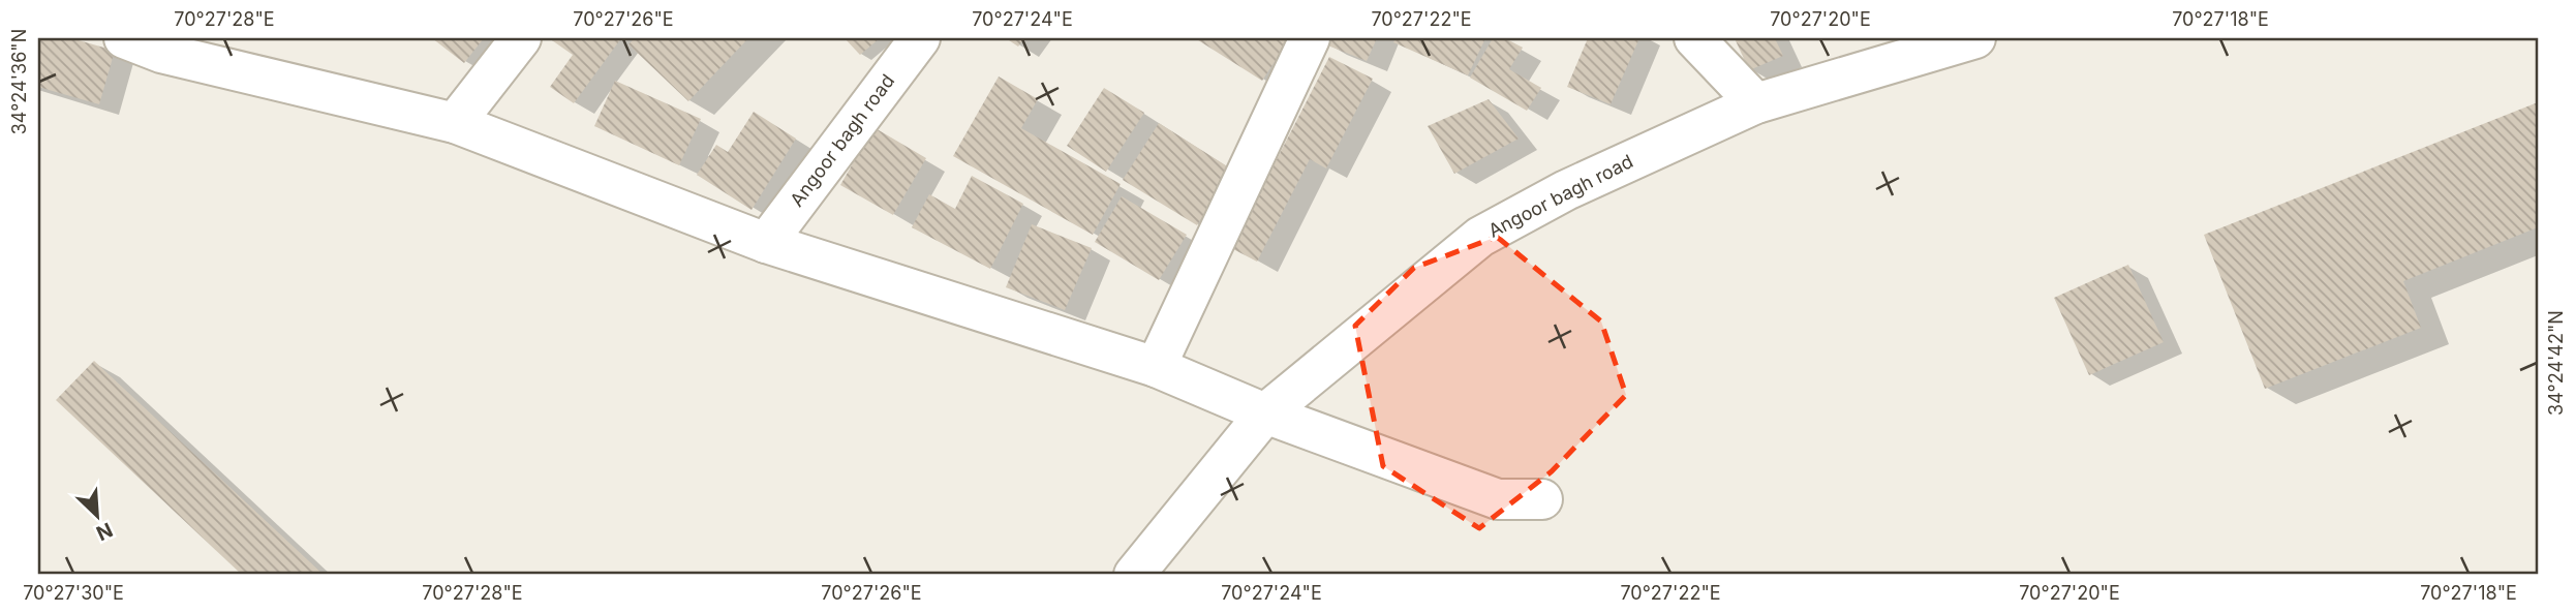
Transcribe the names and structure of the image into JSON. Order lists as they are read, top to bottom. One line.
{"streets":{"street":["Angoor bagh road"]},"north":"bottom right","coordinates":["70°27'28\"E","70°27'26\"E","70°27'24\"E","70°27'22\"E","70°27'20\"E","70°27'18\"E","34°24'36\"N","34°24'42\"N","70°27'30\"E"]}
